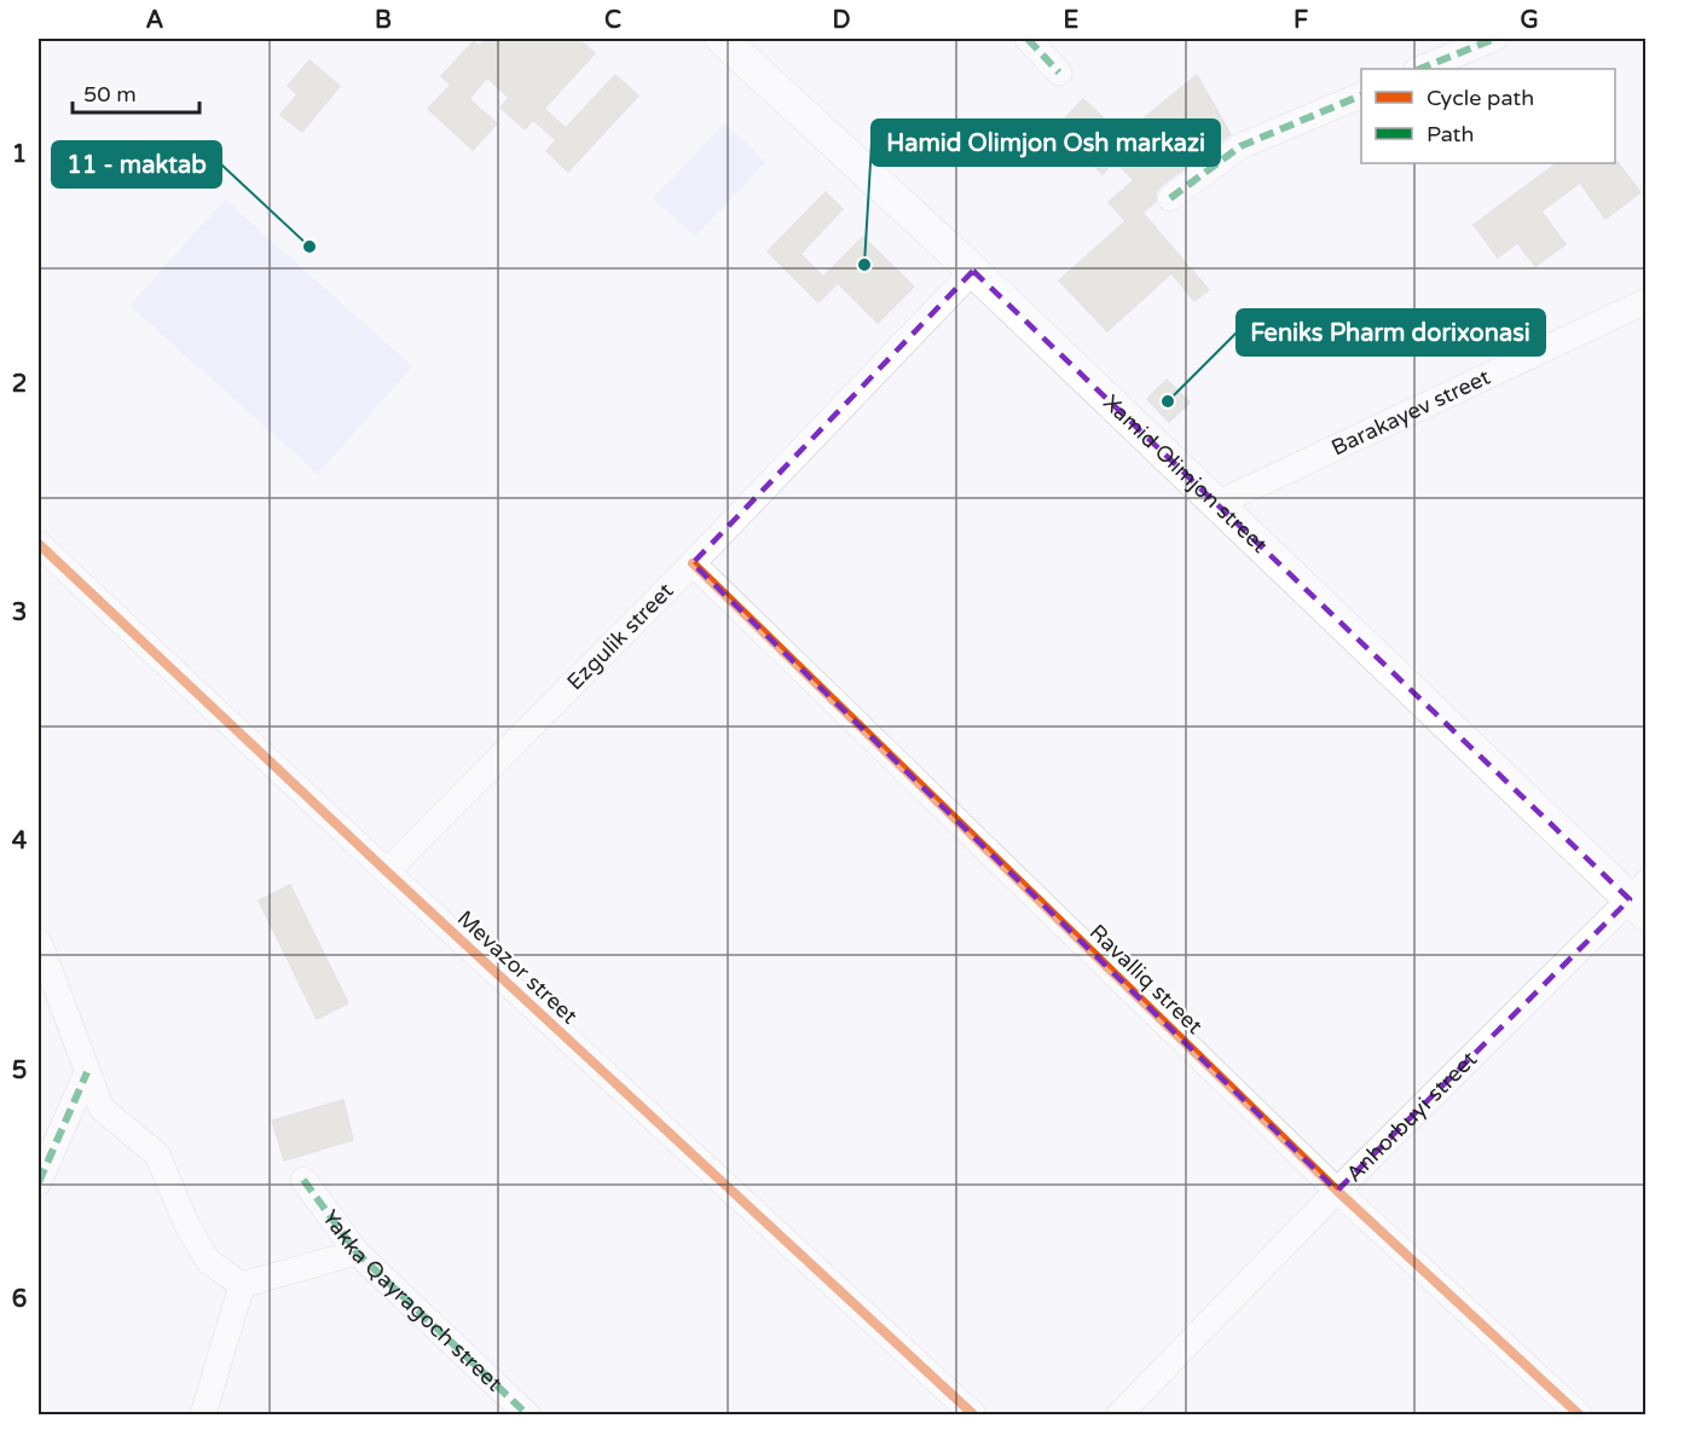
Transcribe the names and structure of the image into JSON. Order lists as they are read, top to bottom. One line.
{"streets":{"main road":["Xamid Olimjon street"],"street":["Barakayev street","Ezgulik street","Mevazor street","Ravalliq street","Anhorbuyi street","Yakka Qayragoch street"]},"crossings":[["Barakayev street","Xamid Olimjon street"],["Xamid Olimjon street","Ezgulik street"],["Xamid Olimjon street","Anhorbuyi street"],["Ezgulik street","Mevazor street"],["Ezgulik street","Ravalliq street"],["Ravalliq street","Anhorbuyi street"]],"places":["11 - maktab","Hamid Olimjon Osh markazi","Feniks Pharm dorixonasi"],"legend":["Cycle path","Path"],"scale_bar":"50 m","grid":{"columns":["A","B","C","D","E","F","G"],"rows":["1","2","3","4","5","6"]}}
